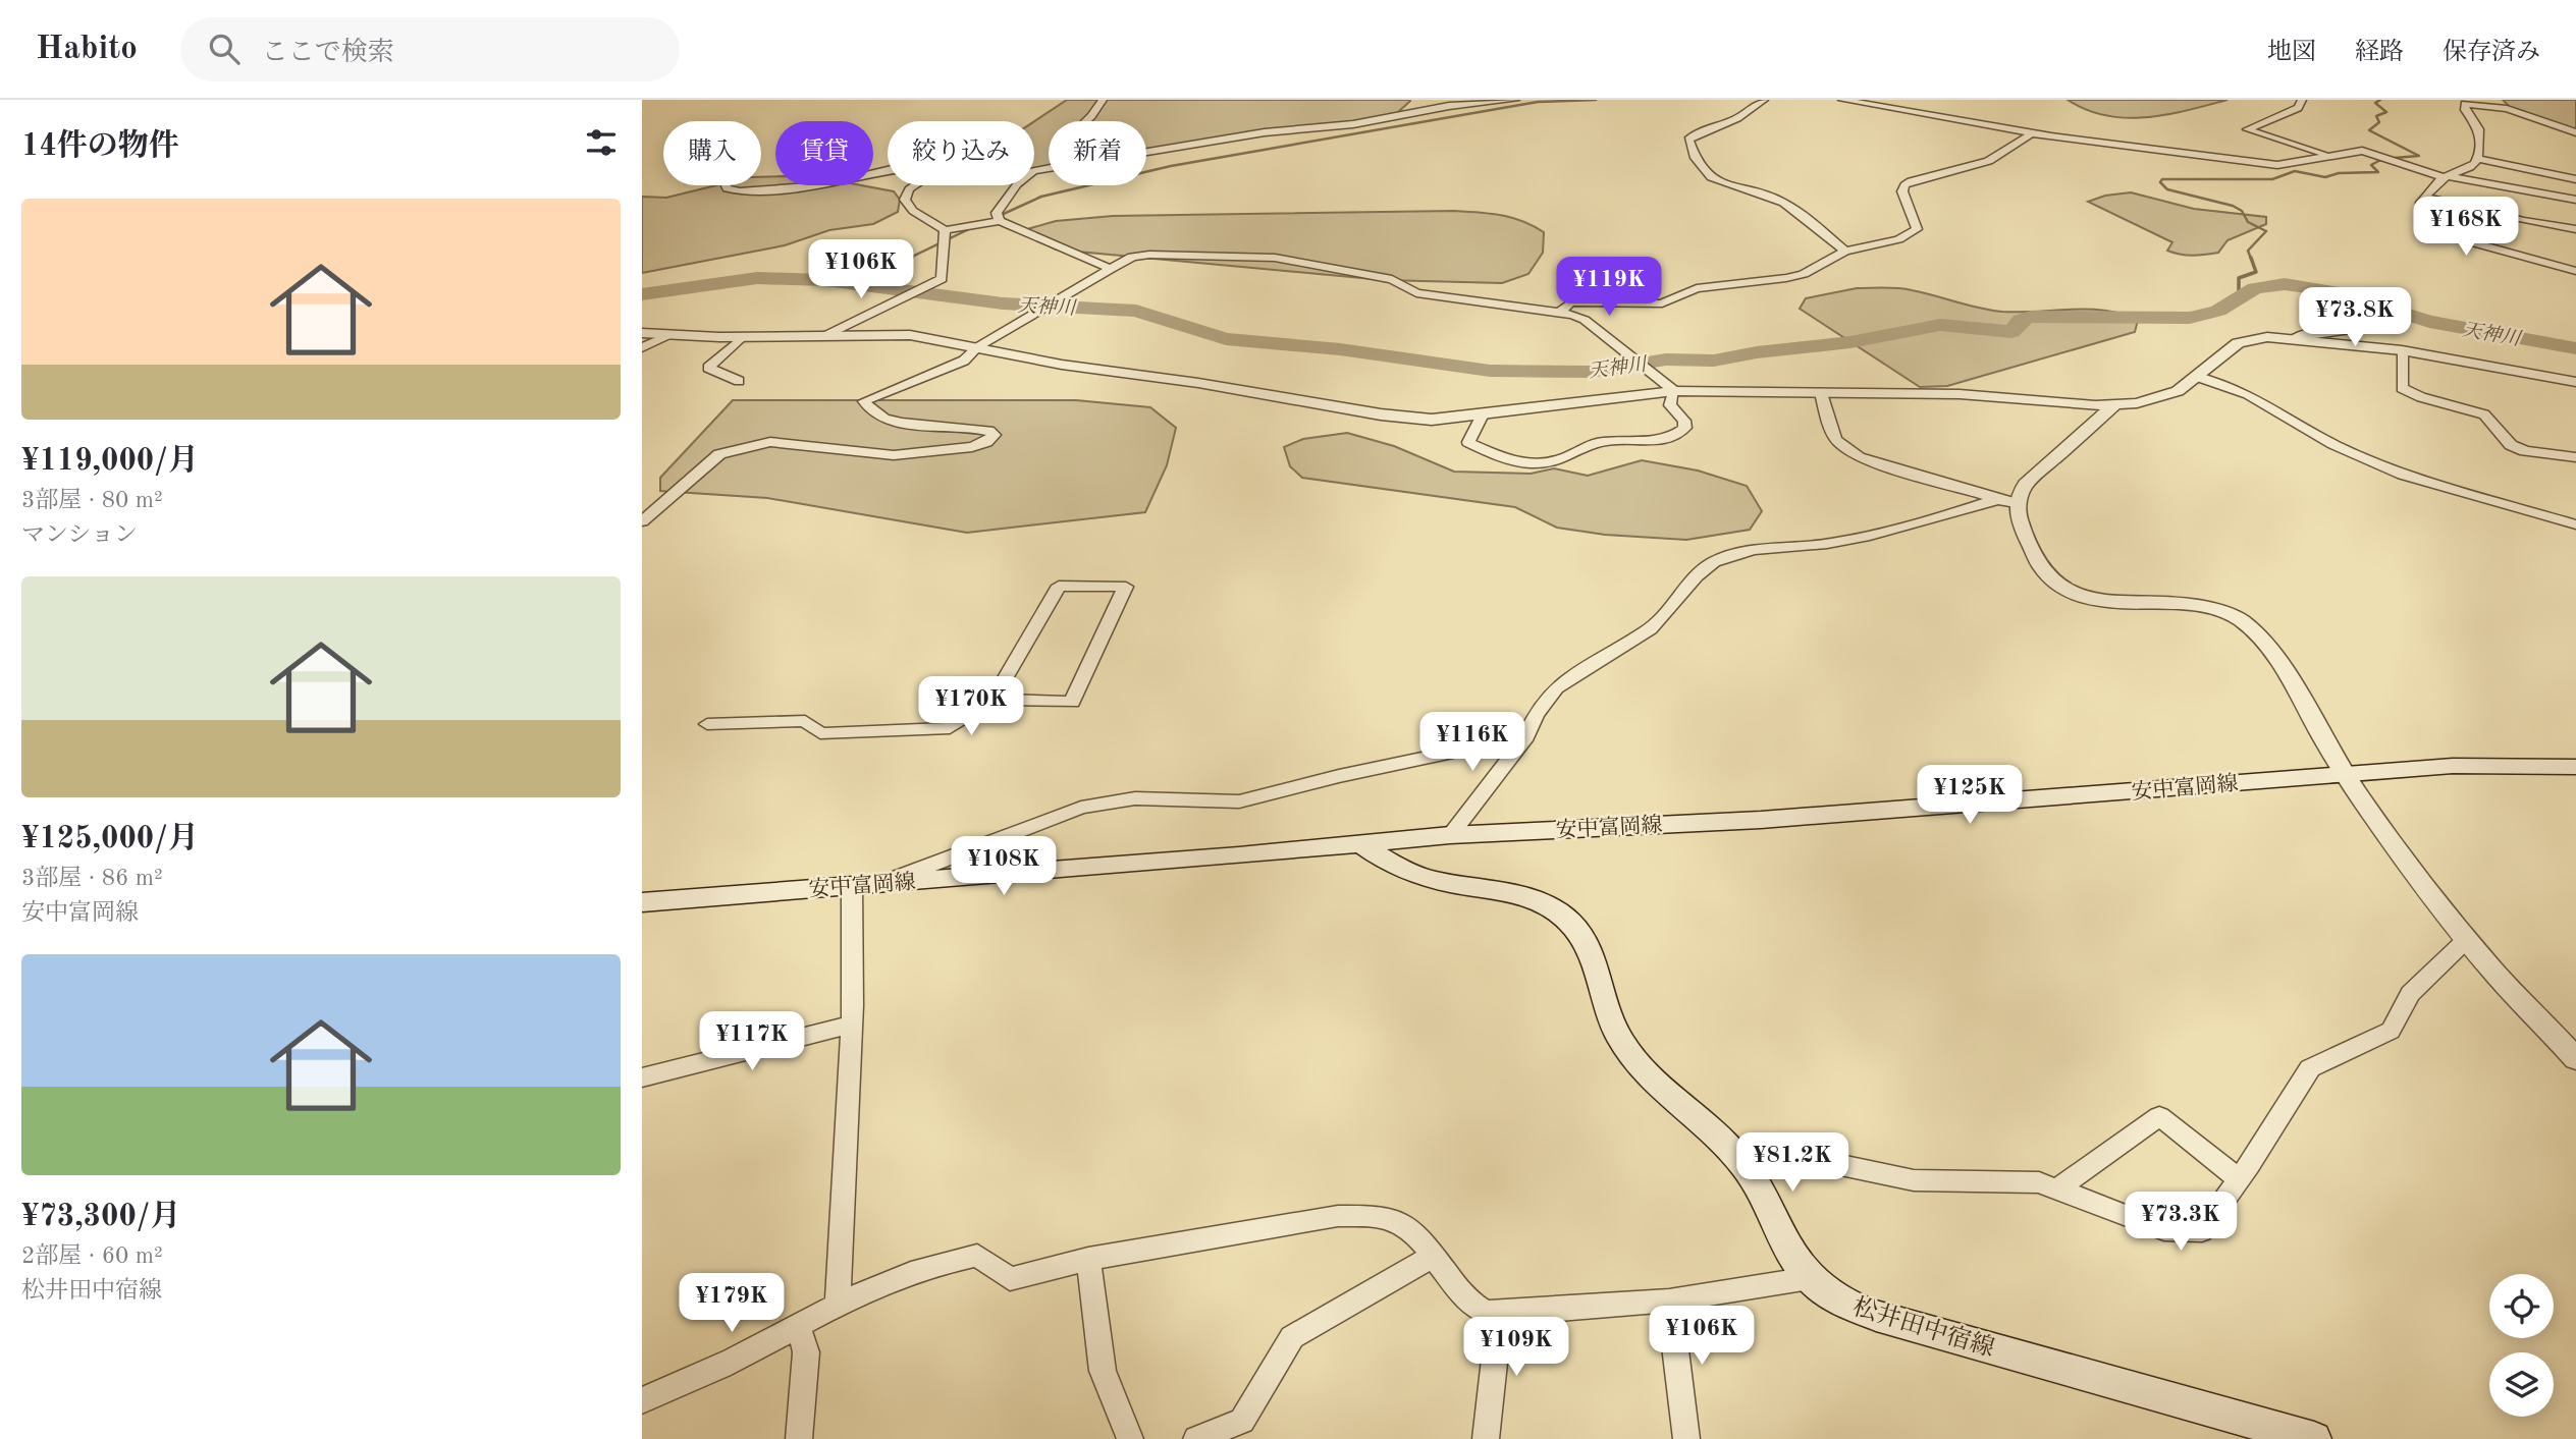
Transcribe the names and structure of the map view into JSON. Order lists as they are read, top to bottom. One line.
{"streets":{"main road":["安中富岡線","松井田中宿線"]},"crossings":[["安中富岡線","松井田中宿線"]],"water":["天神川"],"page":{"header":"Habito","search":"ここで検索","nav":["地図","経路","保存済み"],"heading":"14件の物件","chip":["購入","賃貸","絞り込み","新着"],"list":[{"name":"¥119,000/月","note":"3部屋 · 80 m² · マンション"},{"name":"¥125,000/月","note":"3部屋 · 86 m² · 安中富岡線"},{"name":"¥73,300/月","note":"2部屋 · 60 m² · 松井田中宿線"}],"price":["¥168K","¥106K","¥119K","¥73.8K","¥170K","¥116K","¥125K","¥108K","¥117K","¥81.2K","¥73.3K","¥179K","¥106K","¥109K"]}}
